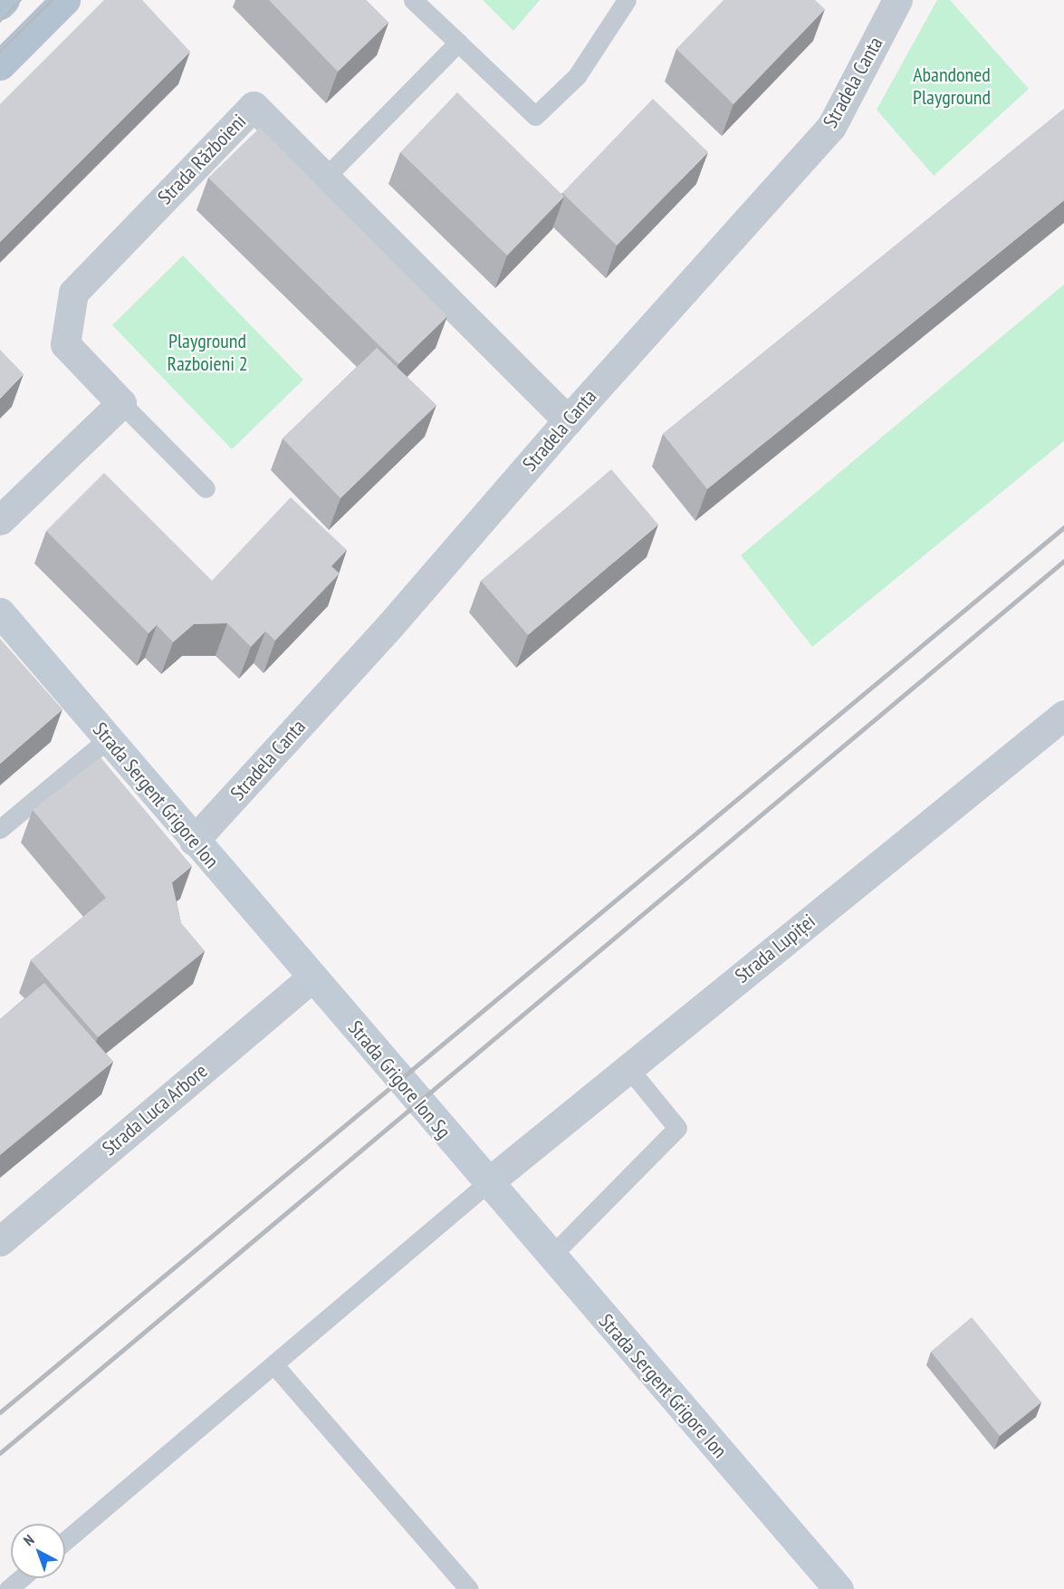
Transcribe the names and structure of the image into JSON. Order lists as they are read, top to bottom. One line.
{"streets":{"street":["Stradela Canta","Strada Războieni","Strada Sergent Grigore Ion","Strada Lupiței","Strada Grigore Ion Sg","Strada Luca Arbore"]},"crossings":[["Stradela Canta","Strada Războieni"],["Stradela Canta","Strada Sergent Grigore Ion"],["Strada Sergent Grigore Ion","Strada Lupiței"],["Strada Sergent Grigore Ion","Strada Grigore Ion Sg"],["Strada Sergent Grigore Ion","Strada Luca Arbore"],["Strada Lupiței","Strada Grigore Ion Sg"],["Strada Grigore Ion Sg","Strada Luca Arbore"]],"parks":["Abandoned Playground","Playground Razboieni 2"],"north":"top left"}
